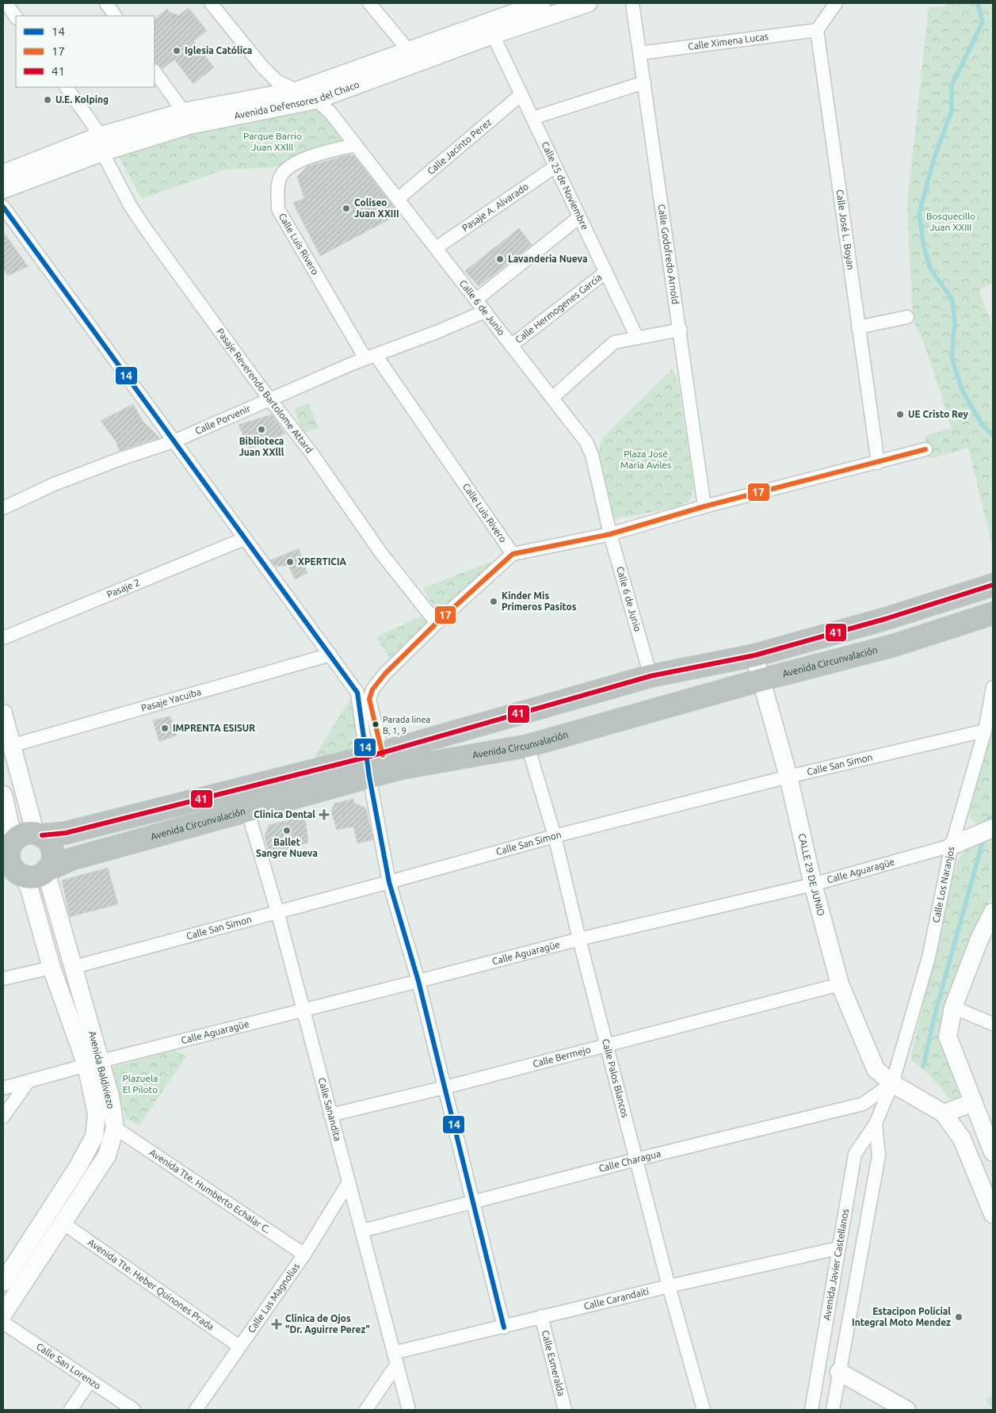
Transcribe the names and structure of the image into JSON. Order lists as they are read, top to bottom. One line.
{"streets":{"highway":["Avenida Circunvalación"],"street":["Calle Ximena Lucas","Avenida Defensores del Chaco","Calle Jacinto Perez","Calle 25 de Noviembre","Pasaje A. Alvarado","Calle José L. Boyan","Calle Luis Rivero","Calle Godofredo Arnold","Calle 6 de Junio","Calle Hermogenes Garcia","Pasaje Reverendo Bartolome Attard","Calle Porvenir","Pasaje 2","Pasaje Yacuiba","Calle San Simon","Calle Aguaragüe","CALLE 29 DE JUNIO","Calle Los Naranjos","Calle Bermejo","Avenida Baldiviezo","Calle Palos Blancos","Calle Sanandita","Calle Charagua","Avenida Tte. Humberto Echalar C.","Avenida Javier Castellanos","Avenida Tte. Heber Quinones Prada","Calle Las Magnolias","Calle Carandaití","Calle Esmeralda","Calle San Lorenzo"]},"crossings":[["Calle Ximena Lucas","Calle José L. Boyan"],["Calle Ximena Lucas","Calle Godofredo Arnold"],["Avenida Defensores del Chaco","Calle 25 de Noviembre"],["Avenida Defensores del Chaco","Calle 6 de Junio"],["Avenida Defensores del Chaco","Pasaje Reverendo Bartolome Attard"],["Calle Jacinto Perez","Calle 25 de Noviembre"],["Calle Jacinto Perez","Calle 6 de Junio"],["Calle 25 de Noviembre","Pasaje A. Alvarado"],["Calle 25 de Noviembre","Calle Hermogenes Garcia"],["Pasaje A. Alvarado","Calle 6 de Junio"],["Calle Luis Rivero","Calle 6 de Junio"],["Calle Luis Rivero","Calle Porvenir"],["Calle 6 de Junio","Calle Hermogenes Garcia"],["Calle 6 de Junio","Calle Porvenir"],["Calle 6 de Junio","Avenida Circunvalación"],["Pasaje Reverendo Bartolome Attard","Calle Porvenir"],["Avenida Circunvalación","CALLE 29 DE JUNIO"],["Avenida Circunvalación","Avenida Baldiviezo"],["Avenida Circunvalación","Calle Palos Blancos"],["Avenida Circunvalación","Calle Sanandita"],["Calle San Simon","CALLE 29 DE JUNIO"],["Calle San Simon","Calle Los Naranjos"],["Calle San Simon","Avenida Baldiviezo"],["Calle San Simon","Calle Palos Blancos"],["Calle San Simon","Calle Sanandita"],["Calle Aguaragüe","CALLE 29 DE JUNIO"],["Calle Aguaragüe","Calle Los Naranjos"],["Calle Aguaragüe","Avenida Baldiviezo"],["Calle Aguaragüe","Calle Palos Blancos"],["Calle Aguaragüe","Calle Sanandita"],["CALLE 29 DE JUNIO","Calle Los Naranjos"],["CALLE 29 DE JUNIO","Calle Bermejo"],["CALLE 29 DE JUNIO","Calle Charagua"],["CALLE 29 DE JUNIO","Avenida Javier Castellanos"],["Calle Los Naranjos","Calle Charagua"],["Calle Los Naranjos","Avenida Javier Castellanos"],["Calle Bermejo","Calle Palos Blancos"],["Calle Bermejo","Calle Sanandita"],["Avenida Baldiviezo","Avenida Tte. Humberto Echalar C."],["Avenida Baldiviezo","Avenida Tte. Heber Quinones Prada"],["Calle Palos Blancos","Calle Charagua"],["Calle Palos Blancos","Calle Carandaití"],["Calle Sanandita","Calle Charagua"],["Calle Sanandita","Calle Las Magnolias"],["Calle Sanandita","Calle Carandaití"],["Calle Charagua","Avenida Javier Castellanos"],["Avenida Tte. Humberto Echalar C.","Calle Las Magnolias"],["Avenida Javier Castellanos","Calle Carandaití"],["Avenida Tte. Heber Quinones Prada","Calle Las Magnolias"],["Calle Carandaití","Calle Esmeralda"]],"parks":["Parque Barrio Juan XXlll","Bosquecillo Juan XXIII","Plaza José María Aviles","Plazuela El Piloto"],"places":{"other":["Iglesia Católica","U.E. Kolping","Coliseo Juan XXIII","Lavanderia Nueva","UE Cristo Rey","Biblioteca Juan XXlll","XPERTICIA","Kinder Mis Primeros Pasitos","Parada linea B, 1, 9","IMPRENTA ESISUR","Ballet Sangre Nueva","Estacipon Policial Integral Moto Mendez"],"health":["Clinica Dental","Clínica de Ojos \"Dr. Aguirre Perez\""]},"lines":["transit line 14","transit line 17","transit line 41"],"legend":["14","17","41"]}
